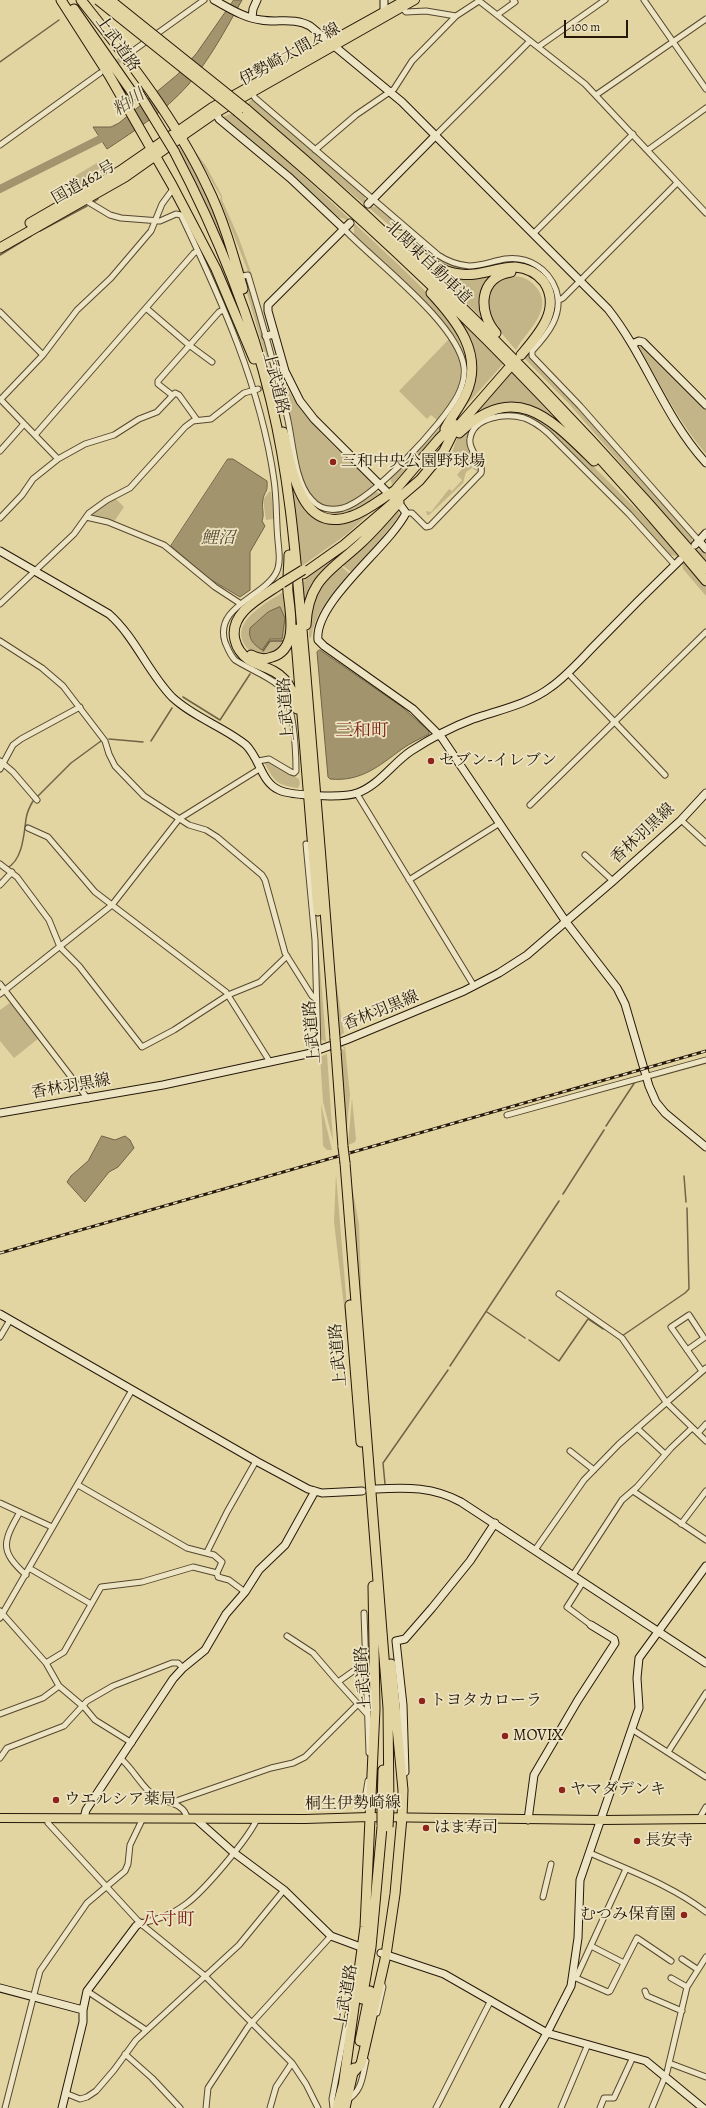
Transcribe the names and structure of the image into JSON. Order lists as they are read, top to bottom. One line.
{"streets":{"highway":["上武道路","国道462号","北関東自動車道"],"main road":["伊勢崎大間々線","桐生伊勢崎線"],"street":["香林羽黒線"]},"crossings":[["伊勢崎大間々線","国道462号"]],"districts":["三和町","八寸町"],"water":["粕川","鯉沼"],"places":["三和中央公園野球場","セブン-イレブン","トヨタカローラ","MOVIX","ヤマダデンキ","ウエルシア薬局","はま寿司","長安寺","むつみ保育園"],"scale_bar":"100 m"}
